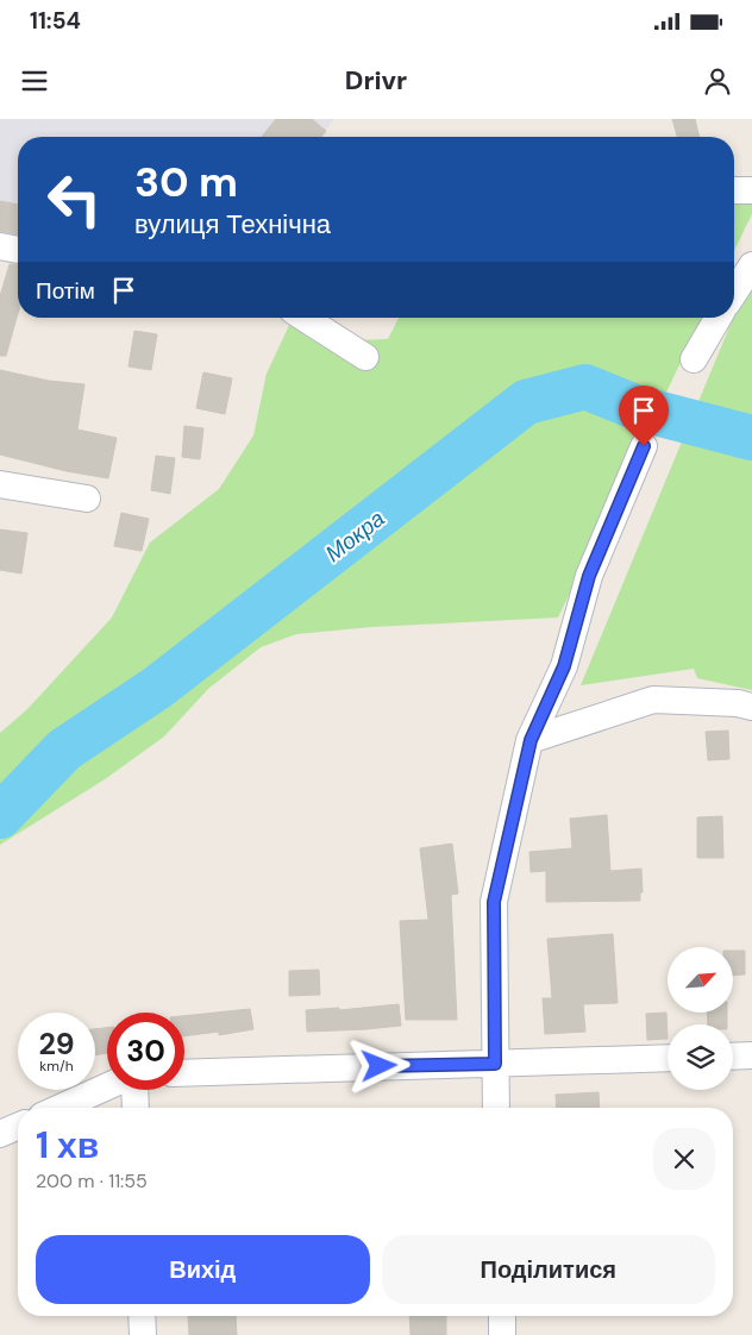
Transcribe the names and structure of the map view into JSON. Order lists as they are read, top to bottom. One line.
{"water":["Мокра"],"north":"top right","page":{"status":"11:54","header":"Drivr","turn":["30 m","вулиця Технічна"],"then":"Потім","speed":"29 km/h","limit":"30","heading":["1 хв","200 m · 11:55"],"buttons":["Вихід","Поділитися"]}}
